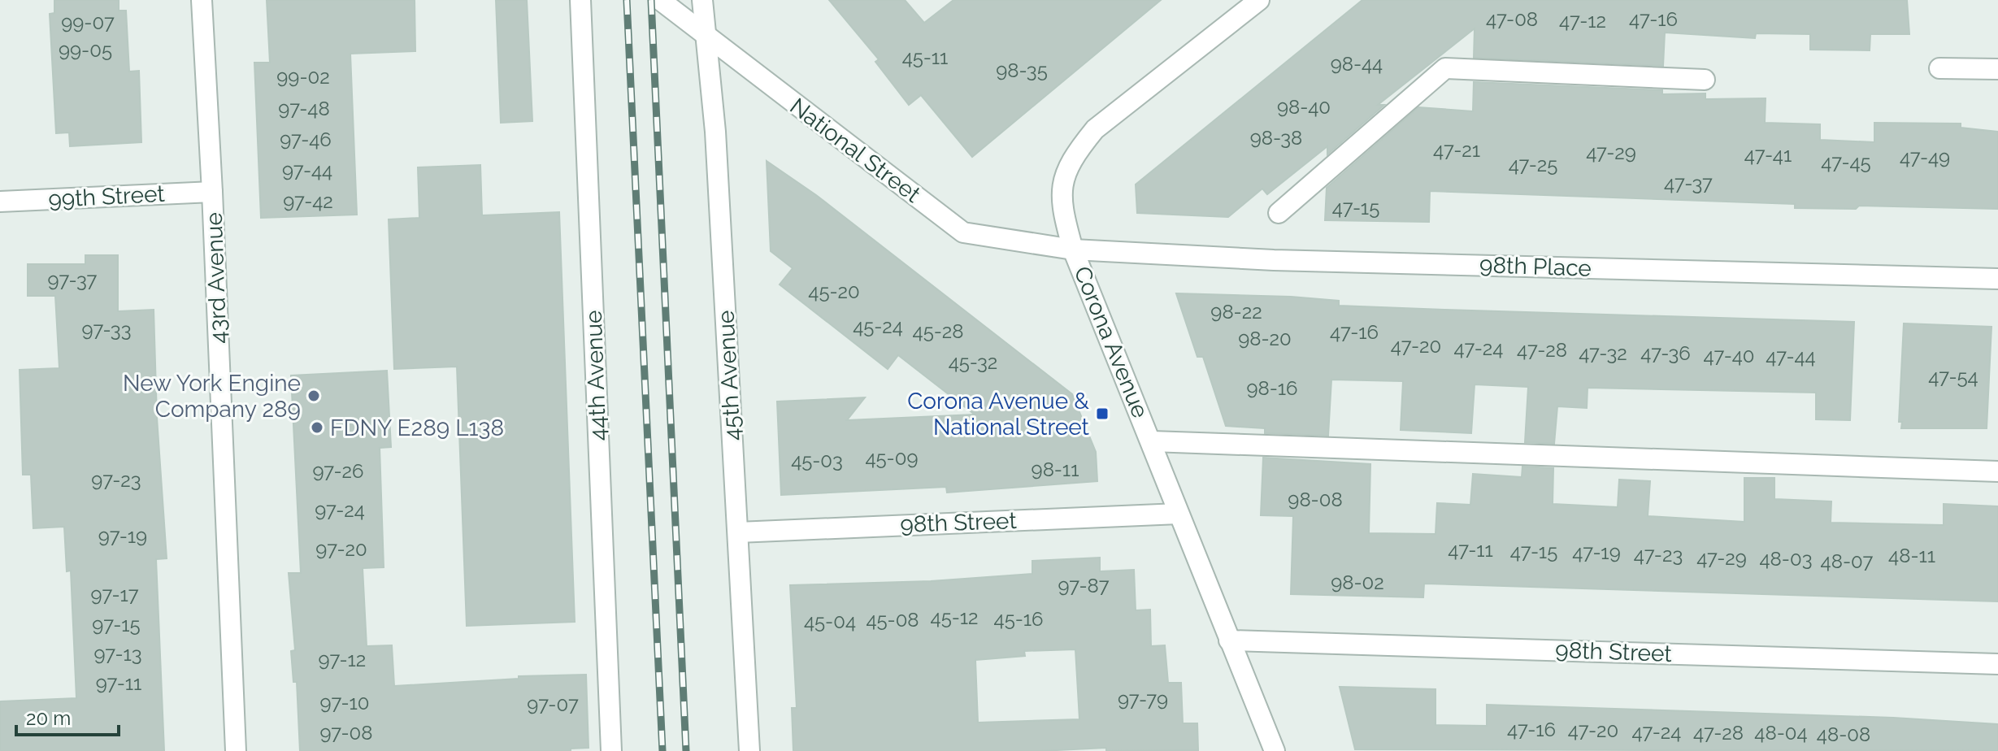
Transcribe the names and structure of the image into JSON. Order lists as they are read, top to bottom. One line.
{"streets":{"street":["National Street","99th Street","98th Place","43rd Avenue","Corona Avenue","44th Avenue","45th Avenue","98th Street"]},"crossings":[["National Street","98th Place"],["National Street","Corona Avenue"],["National Street","45th Avenue"],["99th Street","43rd Avenue"],["98th Place","Corona Avenue"],["Corona Avenue","98th Street"],["45th Avenue","98th Street"]],"places":{"other":["New York Engine Company 289","FDNY E289 L138"],"transit":["Corona Avenue & National Street"]},"house_numbers":["47-08","47-16","47-12","99-07","99-05","45-11","98-44","98-35","99-02","98-40","97-48","98-38","97-46","47-21","47-29","47-41","47-49","47-45","47-25","97-44","47-37","97-42","47-15","97-37","45-20","98-22","45-24","97-33","45-28","47-16","98-20","47-20","47-24","47-28","47-32","47-36","47-40","47-44","45-32","47-54","98-16","45-09","45-03","98-11","97-26","97-23","98-08","97-24","97-19","97-20","47-11","47-15","47-19","47-23","48-11","47-29","48-03","48-07","98-02","97-87","97-17","45-12","45-16","45-08","45-04","97-15","97-13","97-12","97-11","97-79","97-10","97-07","47-16","47-20","47-24","97-08","47-28","48-04","48-08"],"scale_bar":"20 m"}
